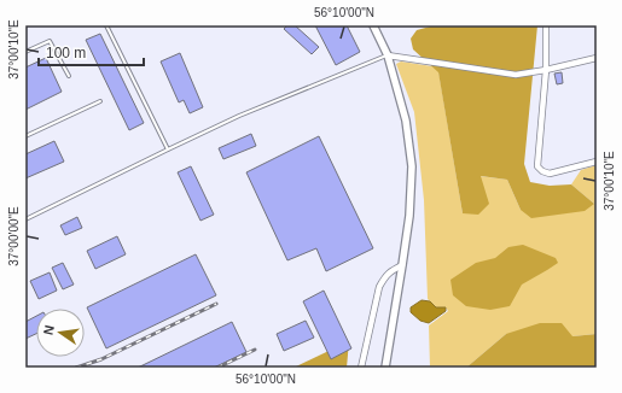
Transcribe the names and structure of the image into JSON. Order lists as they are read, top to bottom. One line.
{"scale_bar":"100 m","north":"left","coordinates":["56°10'00\"N","37°00'10\"E","37°00'00\"E"]}
